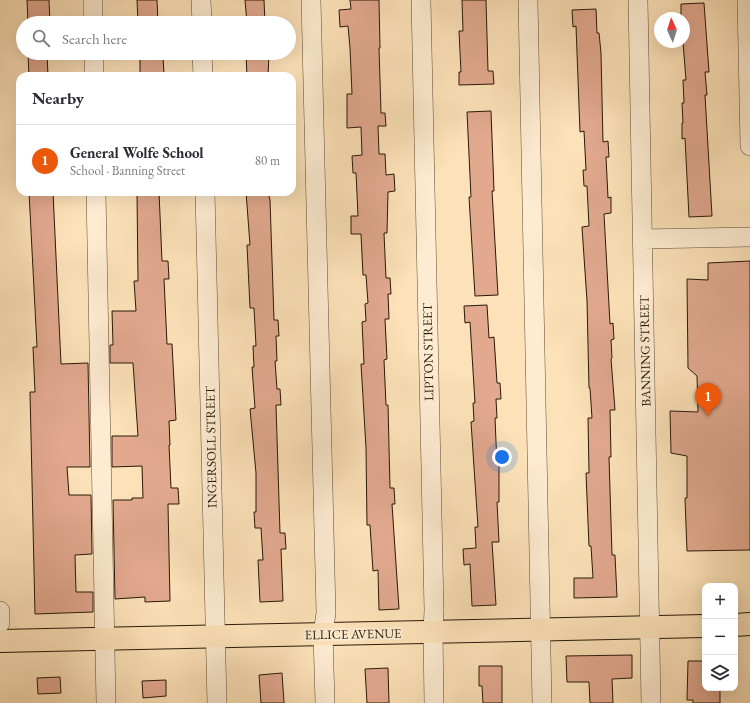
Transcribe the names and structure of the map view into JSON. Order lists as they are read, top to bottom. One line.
{"streets":{"main road":["ELLICE AVENUE"],"street":["BANNING STREET","LIPTON STREET","INGERSOLL STREET"]},"crossings":[["BANNING STREET","ELLICE AVENUE"],["LIPTON STREET","ELLICE AVENUE"],["INGERSOLL STREET","ELLICE AVENUE"]],"north":"top","page":{"search":"Search here","heading":"Nearby","list":[{"mark":"1","name":"General Wolfe School","note":"School · Banning Street","value":"80 m"}],"pins":"1","map_buttons":["+","−"]}}
